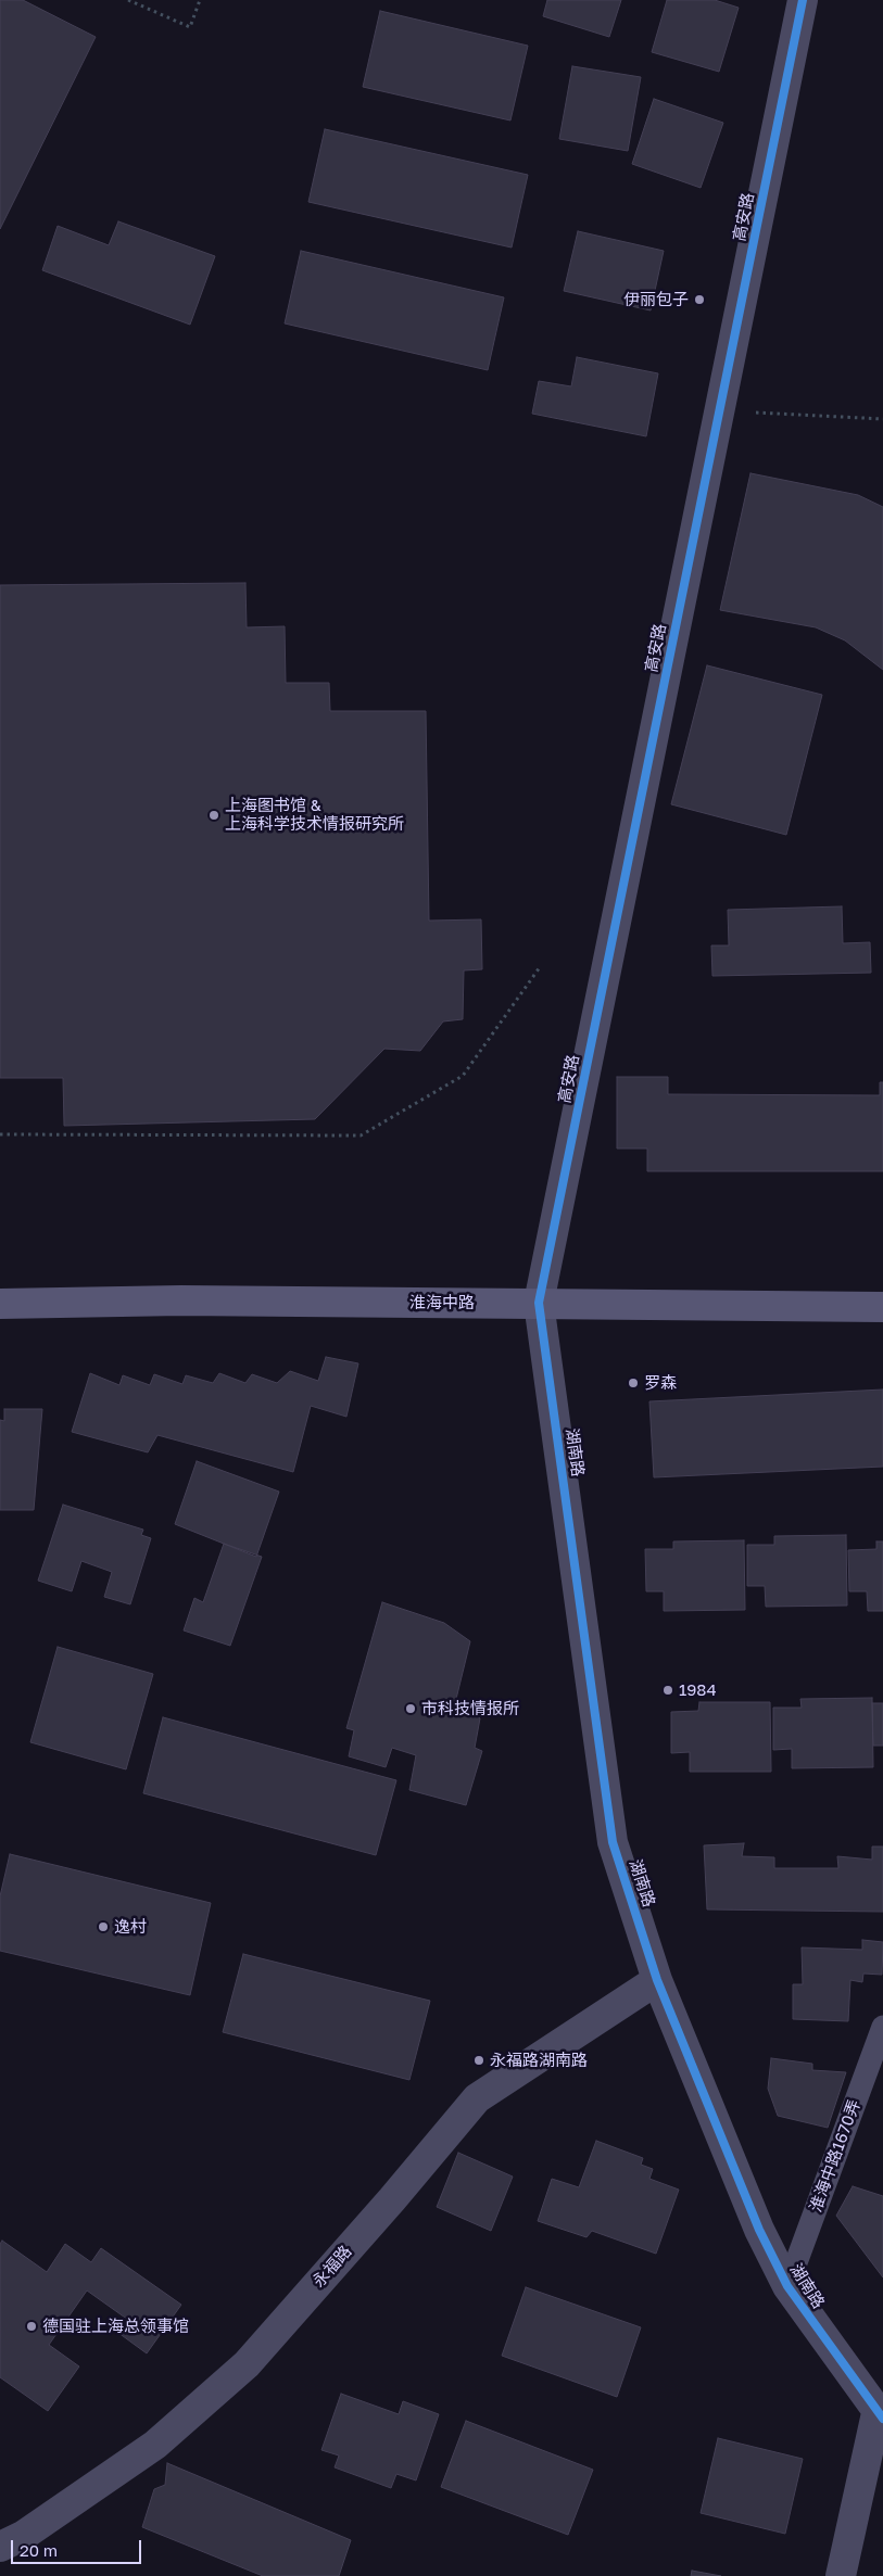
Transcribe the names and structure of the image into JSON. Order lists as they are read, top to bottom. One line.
{"streets":{"main road":["淮海中路"],"street":["高安路","湖南路","永福路"],"lane":["淮海中路1670弄"]},"crossings":[["高安路","淮海中路"],["高安路","湖南路"],["淮海中路","湖南路"],["湖南路","淮海中路1670弄"],["湖南路","永福路"]],"places":["伊丽包子","上海图书馆 & 上海科学技术情报研究所","罗森","1984","市科技情报所","逸村","永福路湖南路","德国驻上海总领事馆"],"scale_bar":"20 m"}
